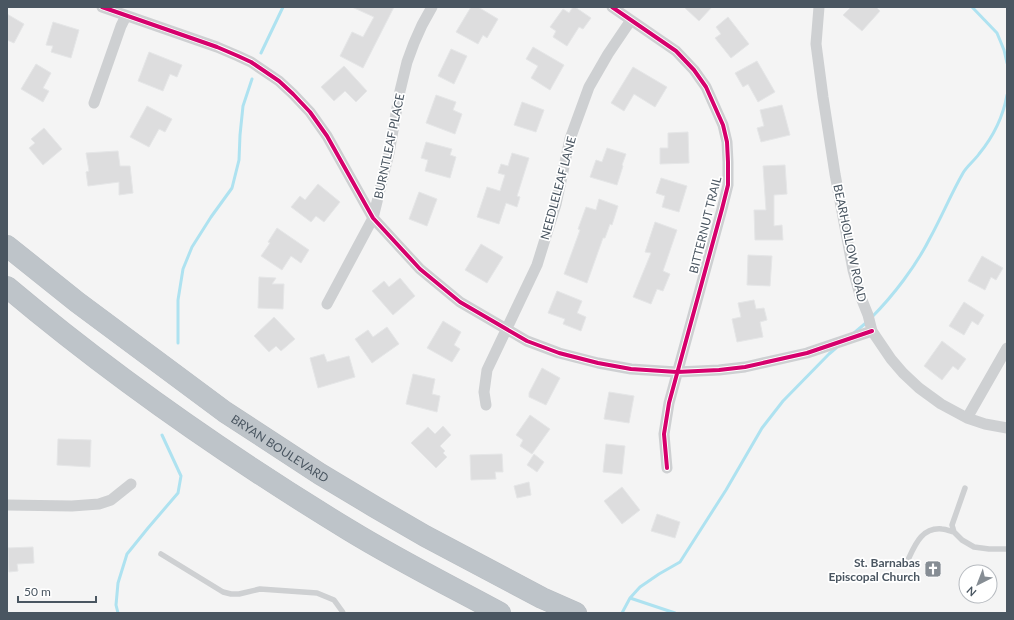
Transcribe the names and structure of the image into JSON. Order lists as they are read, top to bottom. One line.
{"streets":{"highway":["BRYAN BOULEVARD"],"street":["BURNTLEAF PLACE","NEEDLELEAF LANE","BITTERNUT TRAIL","BEARHOLLOW ROAD"]},"crossings":[["NEEDLELEAF LANE","BITTERNUT TRAIL"]],"places":{"church":["St. Barnabas Episcopal Church"]},"scale_bar":"50 m","north":"bottom left"}
